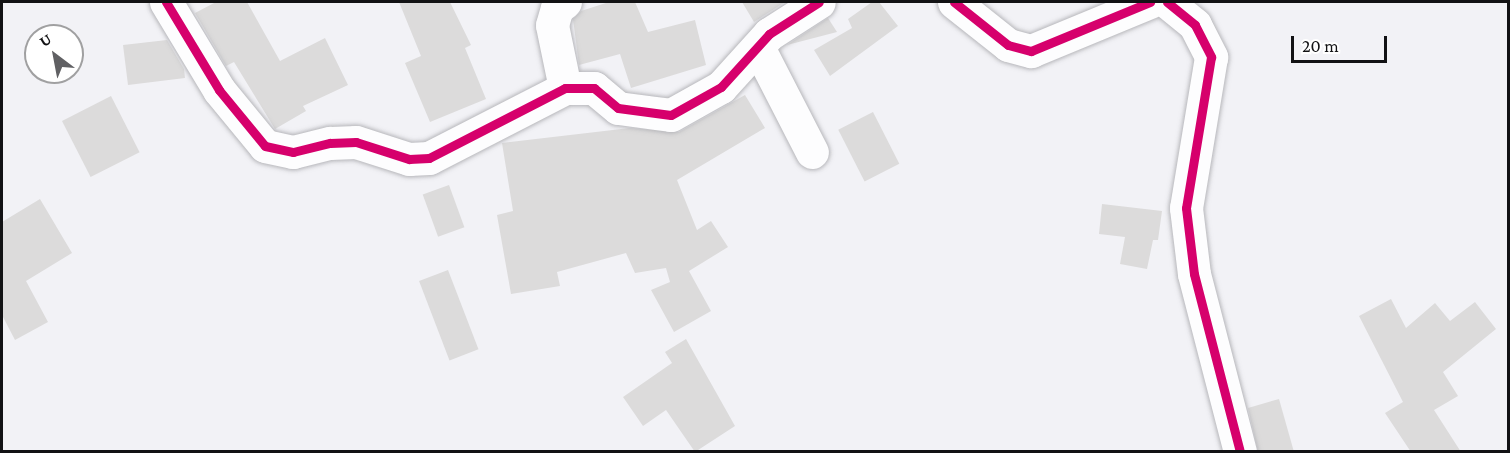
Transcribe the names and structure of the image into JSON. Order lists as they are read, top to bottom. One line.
{"scale_bar":"20 m","north":"top left"}
